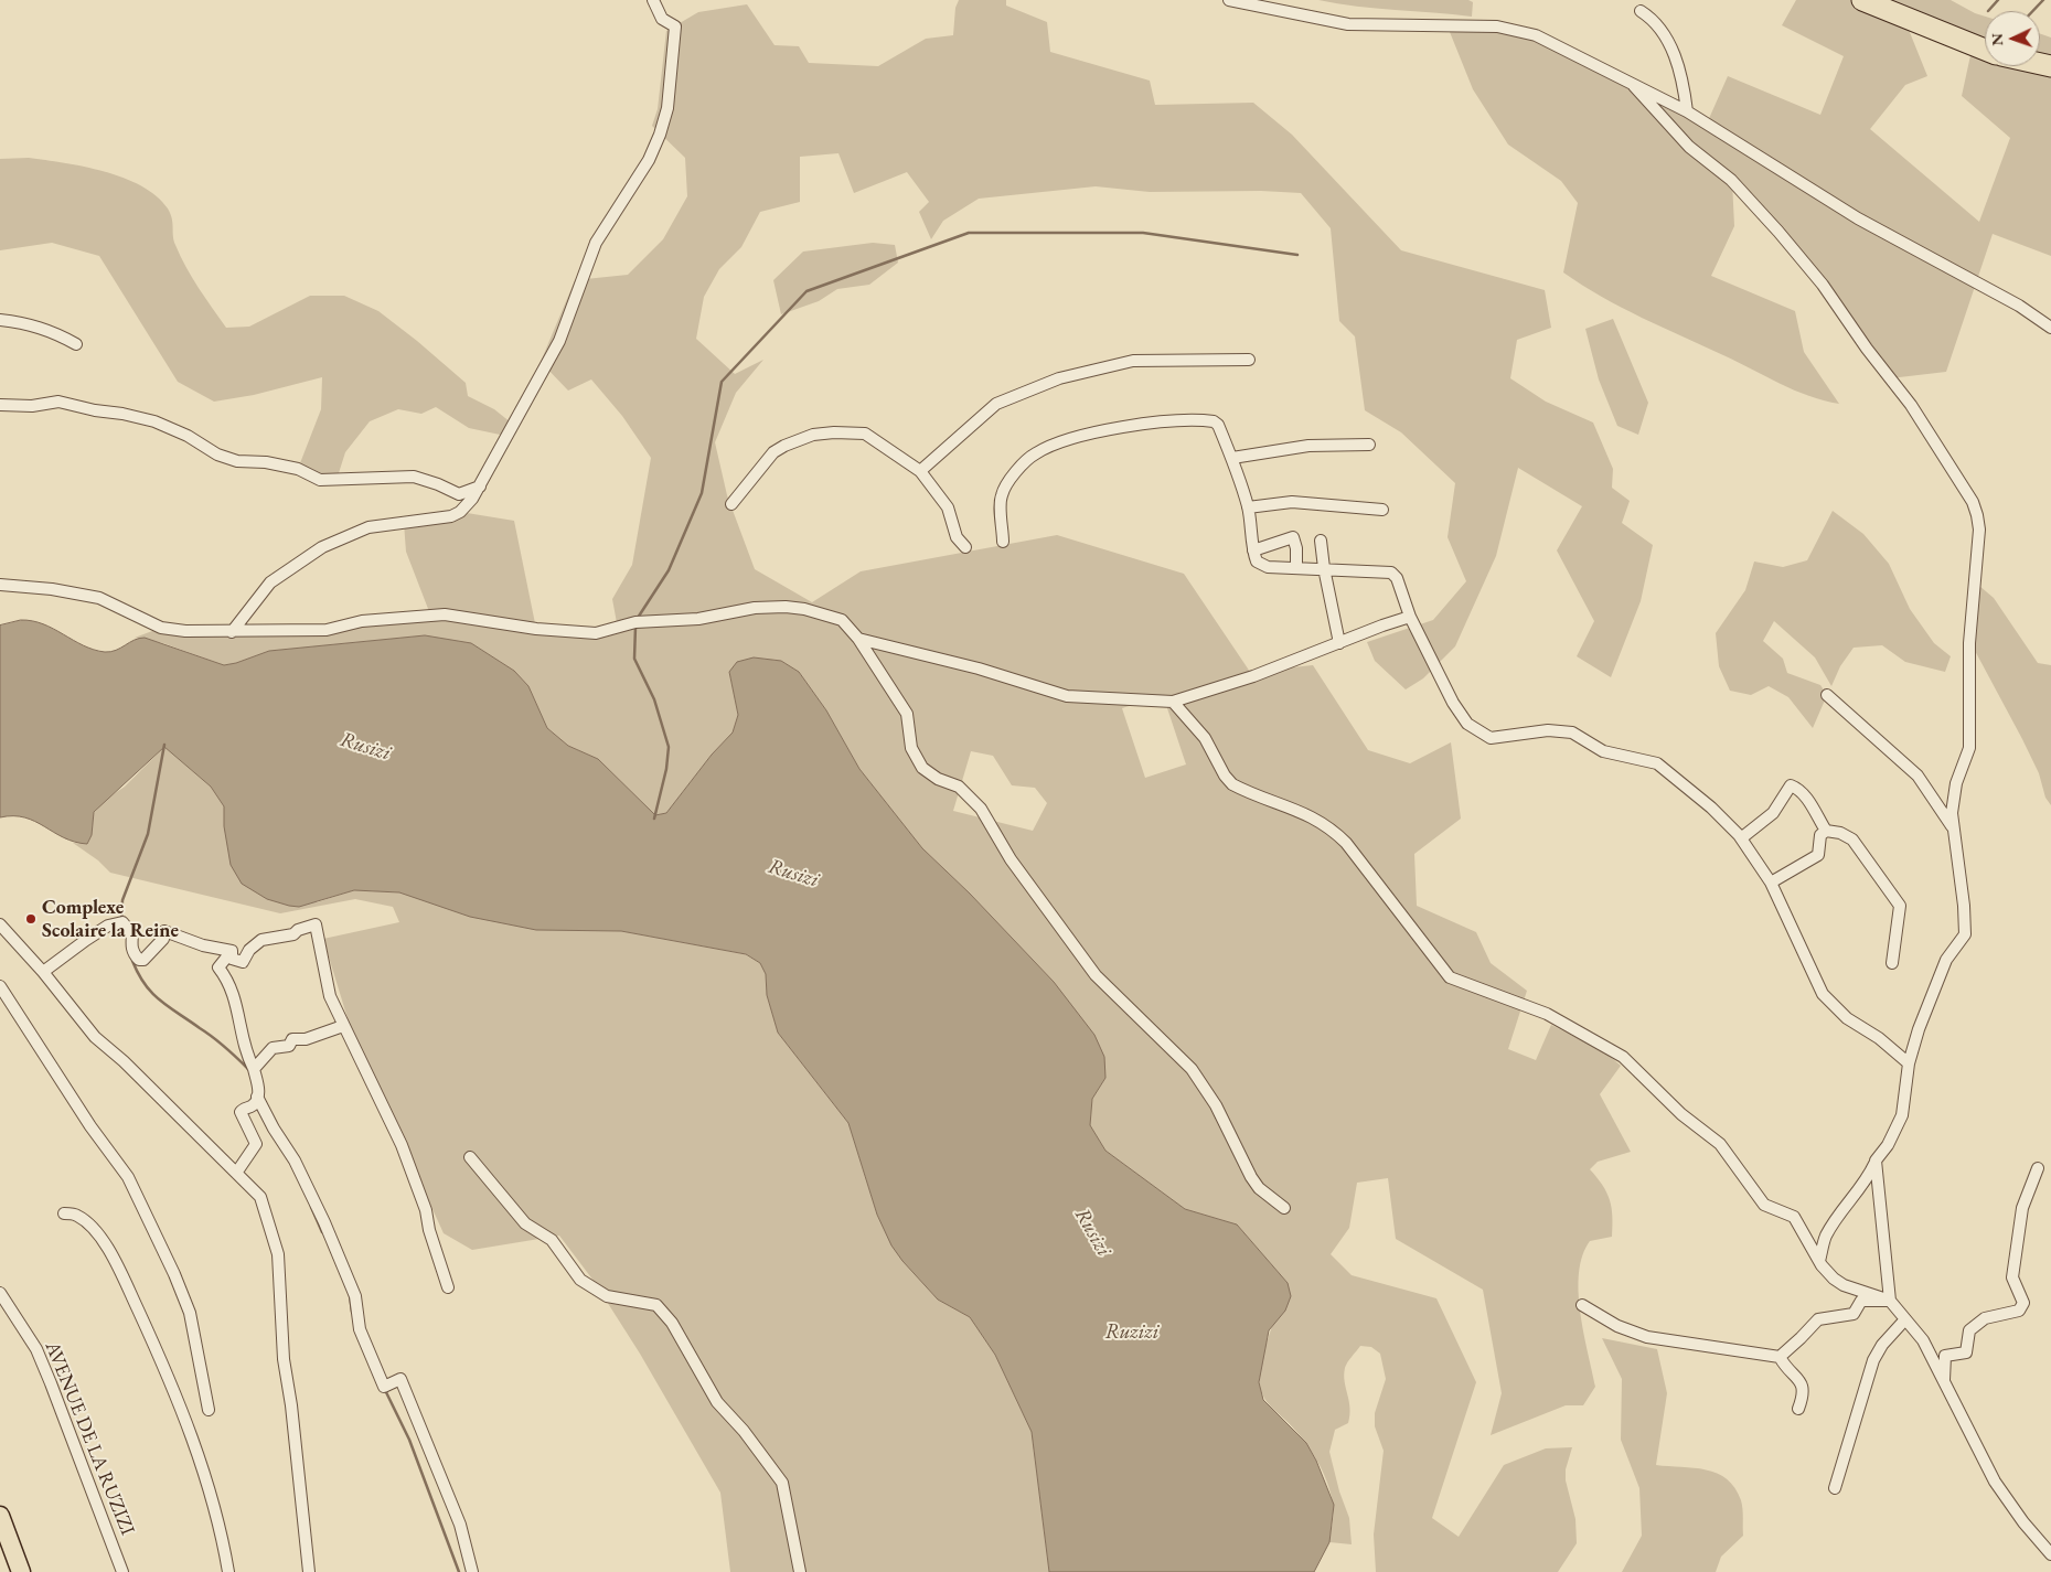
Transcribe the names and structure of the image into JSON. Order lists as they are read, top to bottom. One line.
{"streets":{"street":["AVENUE DE LA RUZIZI"]},"water":["Rusizi","Ruzizi"],"places":["Complexe Scolaire la Reine"],"north":"left"}
